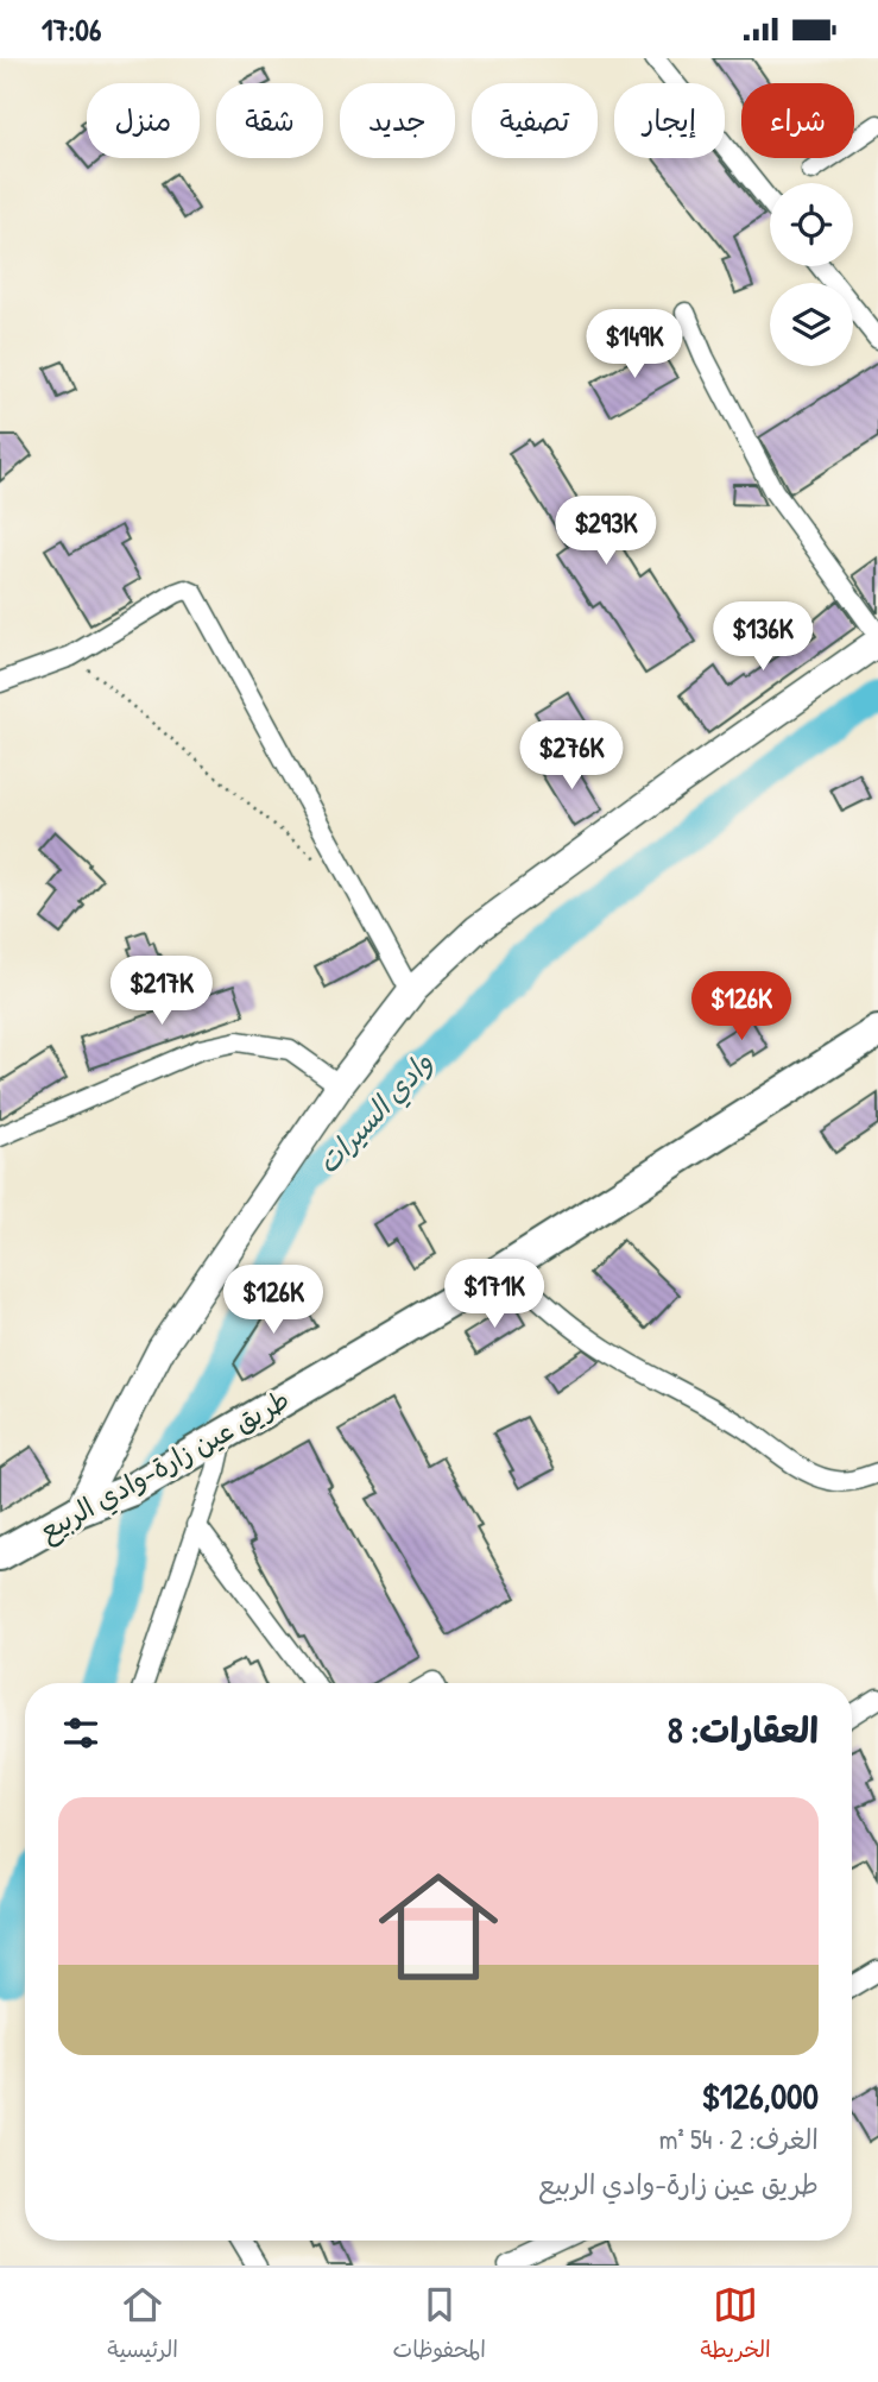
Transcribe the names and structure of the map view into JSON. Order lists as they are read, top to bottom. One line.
{"streets":{"main road":["طريق عين زارة-وادي الربيع"]},"water":["وادي السيرات"],"page":{"status":"17:06","chip":["شراء","إيجار","تصفية","جديد","شقة","منزل"],"price":["$149K","$293K","$136K","$276K","$217K","$126K","$171K","$126K"],"heading":"العقارات: 8","list":[{"name":"$126,000","note":"الغرف: 2 · 54 m² · طريق عين زارة-وادي الربيع"}],"tabs":["الخريطة","المحفوظات","الرئيسية"]}}
